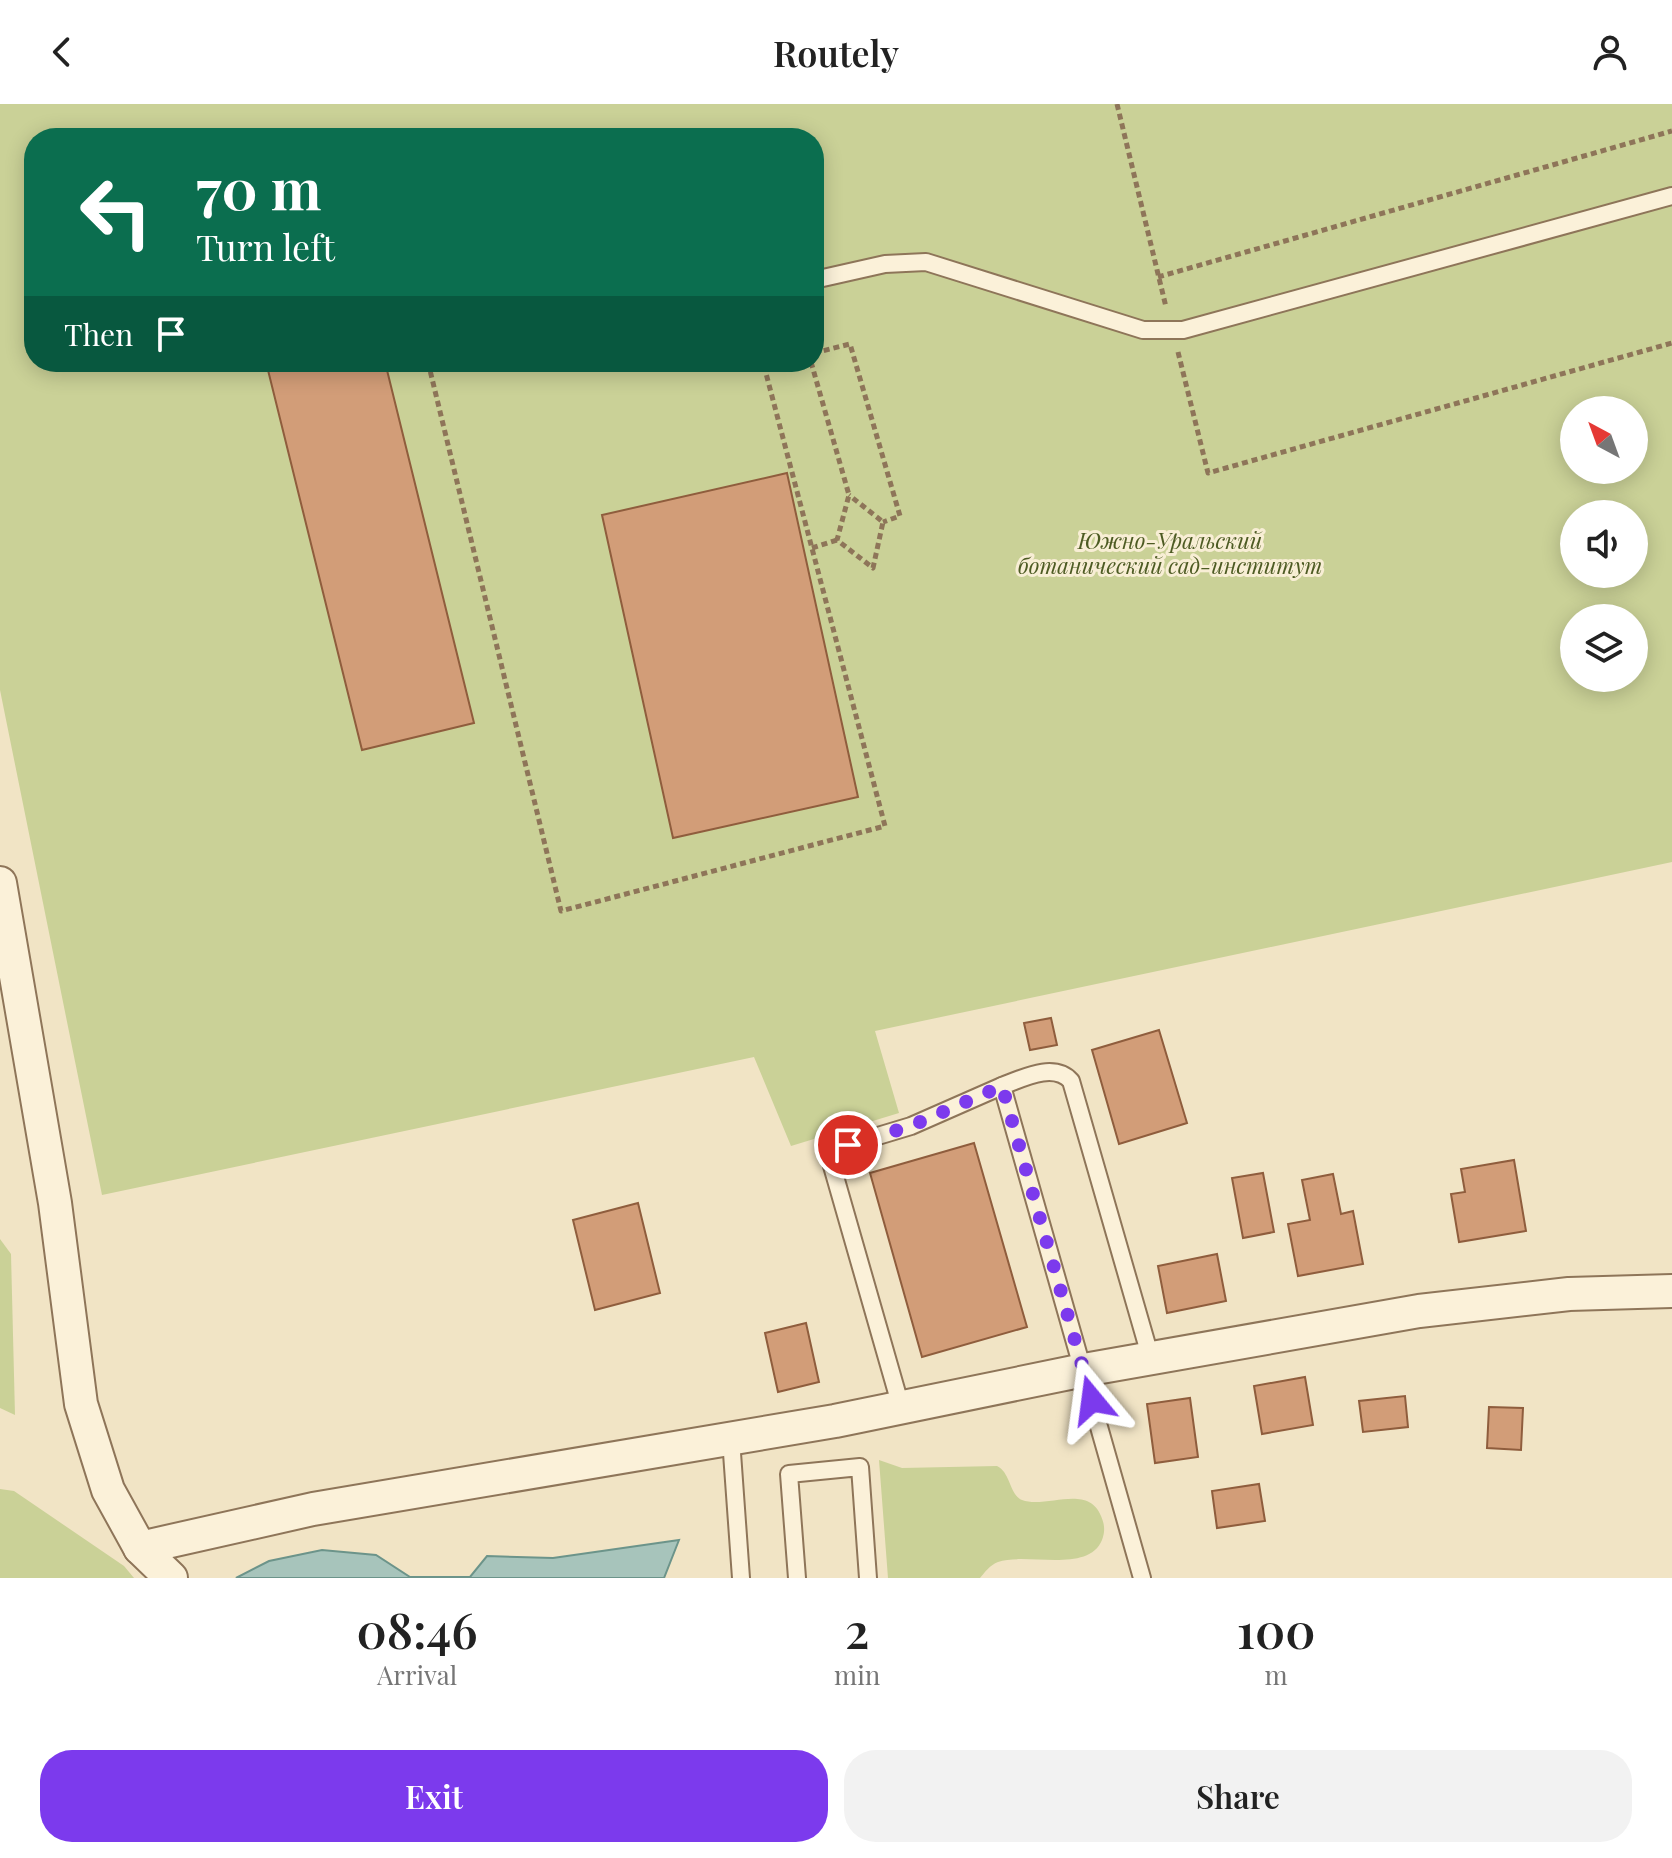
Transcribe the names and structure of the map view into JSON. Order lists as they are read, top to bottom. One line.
{"parks":["Южно-Уральский ботанический сад-институт"],"north":"top left","page":{"header":"Routely","turn":["70 m","Turn left"],"then":"Then","eta":["08:46","Arrival","2","min","100","m"],"buttons":["Exit","Share"]}}
